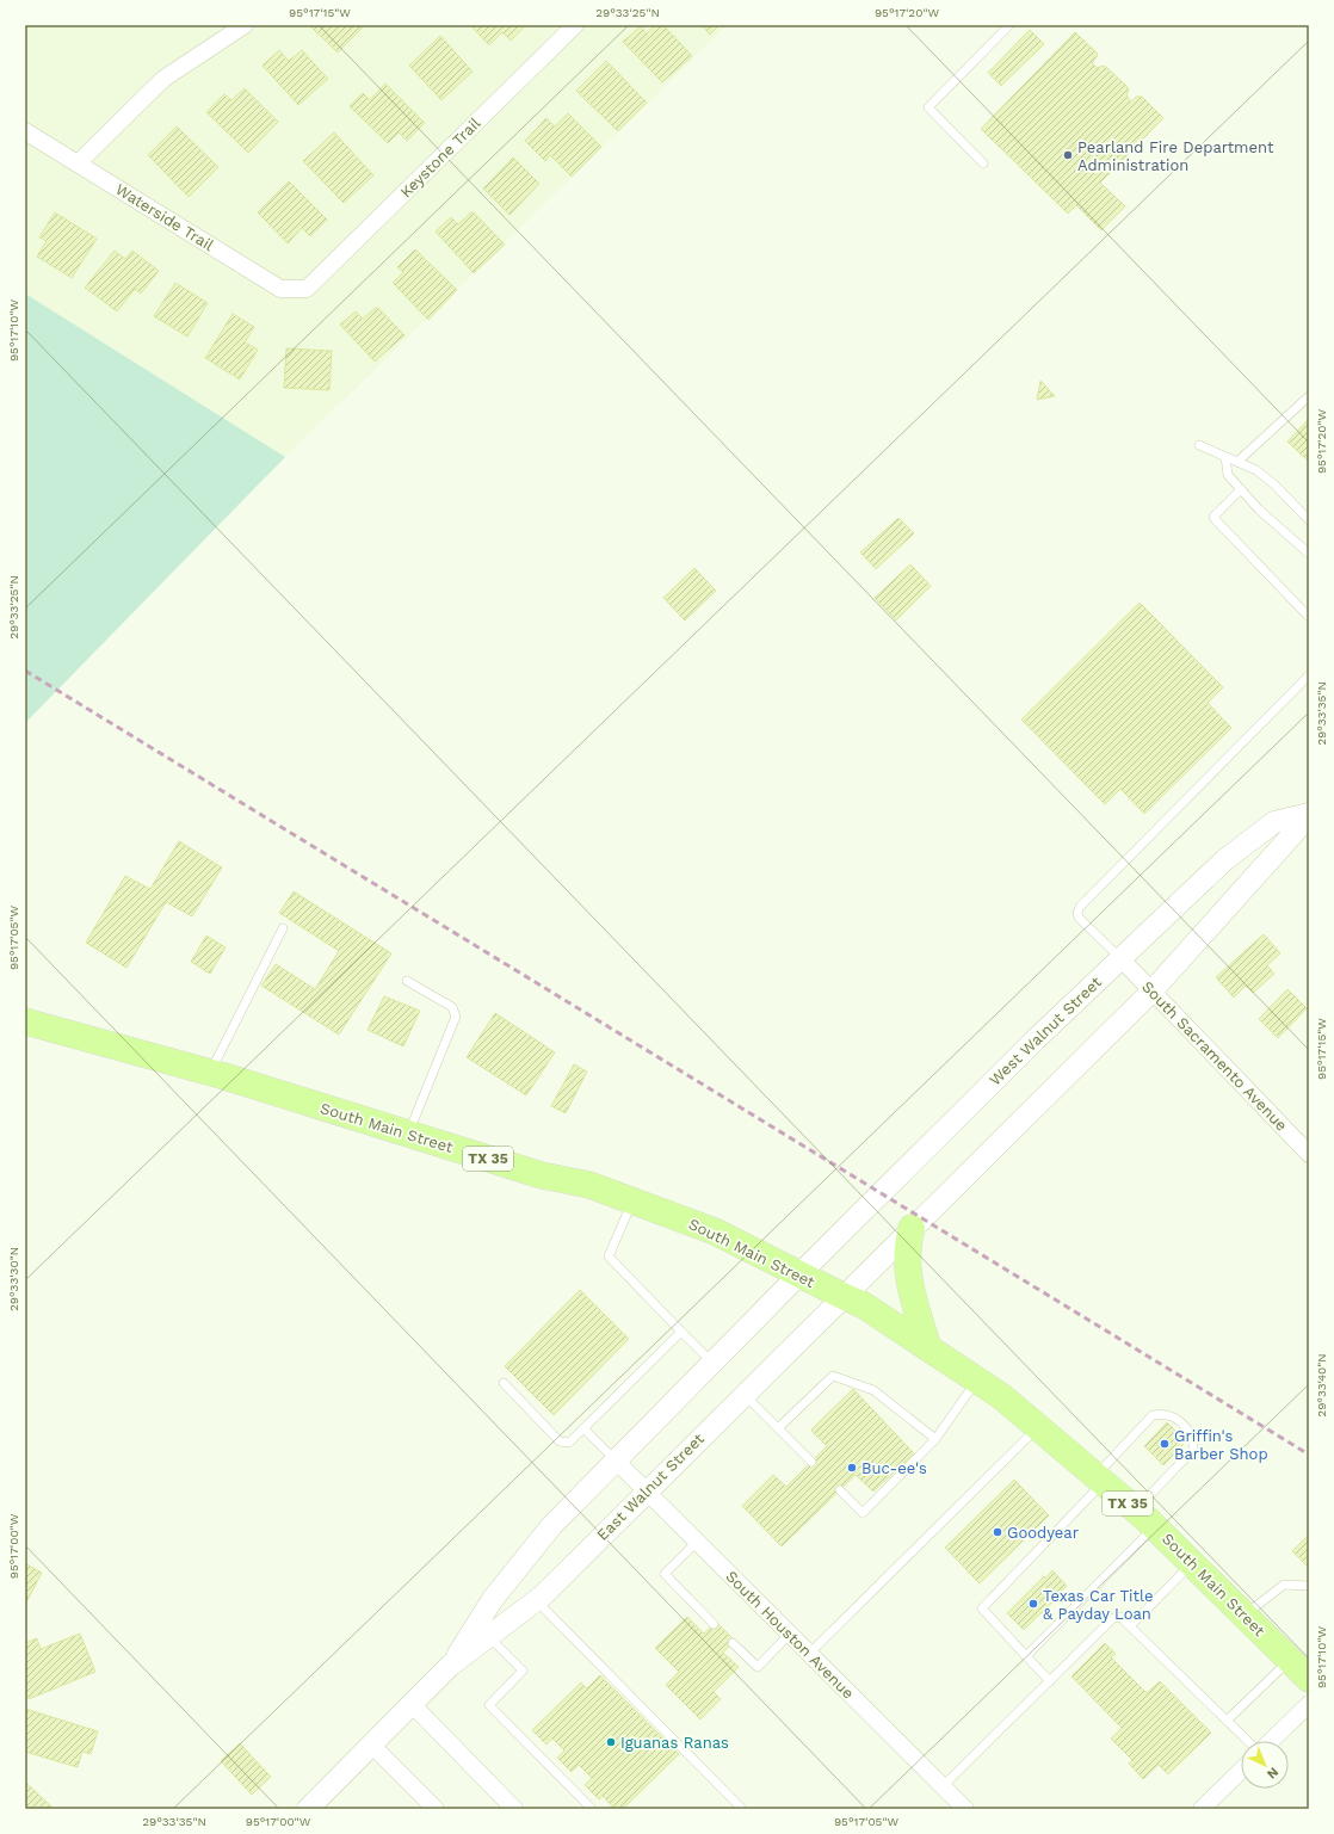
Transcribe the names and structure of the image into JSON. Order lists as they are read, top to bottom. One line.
{"streets":{"main road":["South Main Street","TX 35"],"street":["Keystone Trail","Waterside Trail","West Walnut Street","South Sacramento Avenue","East Walnut Street","South Houston Avenue"]},"crossings":[["Keystone Trail","Waterside Trail"],["West Walnut Street","South Sacramento Avenue"],["West Walnut Street","South Main Street"],["West Walnut Street","East Walnut Street"],["South Main Street","East Walnut Street"],["East Walnut Street","South Houston Avenue"]],"places":["Pearland Fire Department Administration","Griffin's Barber Shop","Buc-ee's","Goodyear","Texas Car Title & Payday Loan","Iguanas Ranas"],"north":"bottom right","coordinates":["95°17'15\"W","29°33'25\"N","95°17'20\"W","95°17'10\"W","29°33'35\"N","95°17'05\"W","29°33'30\"N","29°33'40\"N","95°17'00\"W"]}
